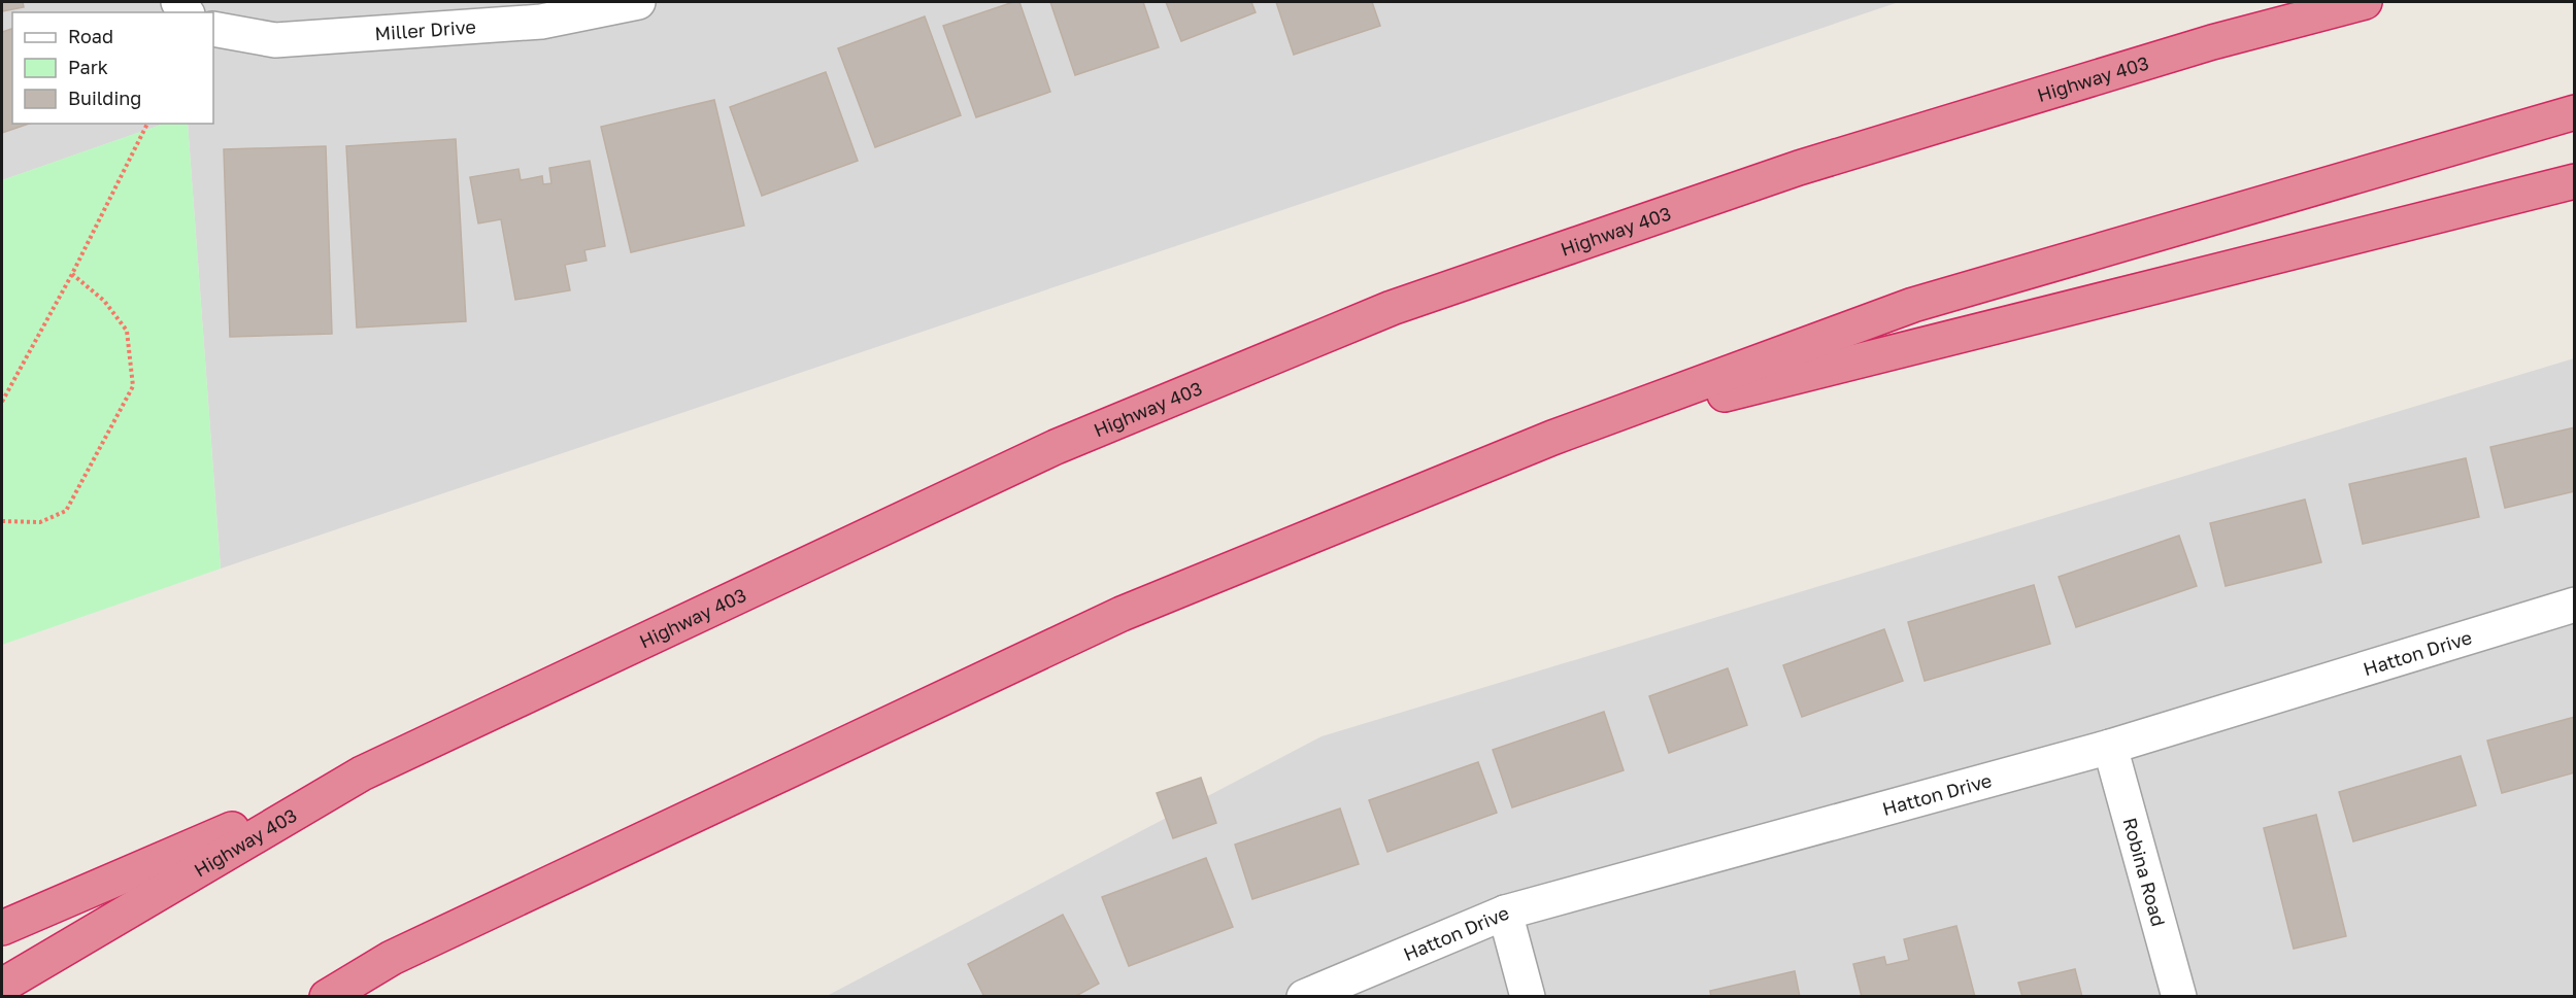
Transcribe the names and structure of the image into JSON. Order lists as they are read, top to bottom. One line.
{"streets":{"highway":["Highway 403"],"street":["Miller Drive","Hatton Drive","Robina Road"]},"crossings":[["Hatton Drive","Robina Road"]],"legend":["Road","Park","Building"]}
